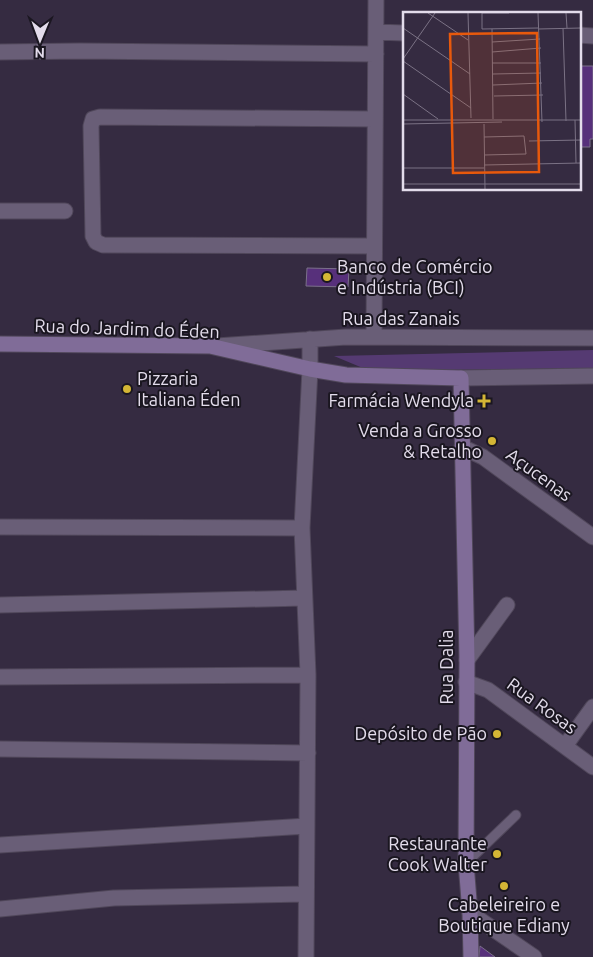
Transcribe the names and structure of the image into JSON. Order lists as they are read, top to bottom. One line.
{"streets":{"street":["Rua das Zanais","Rua do Jardim do Éden","Açucenas","Rua Dalia","Rua Rosas"]},"crossings":[["Rua das Zanais","Rua do Jardim do Éden"],["Rua do Jardim do Éden","Rua Dalia"],["Açucenas","Rua Dalia"],["Rua Dalia","Rua Rosas"]],"places":{"other":["Banco de Comércio e Indústria (BCI)","Pizzaria Italiana Éden","Venda a Grosso & Retalho","Depósito de Pão","Restaurante Cook Walter","Cabeleireiro e Boutique Ediany"],"health":["Farmácia Wendyla"]},"north":"bottom"}
